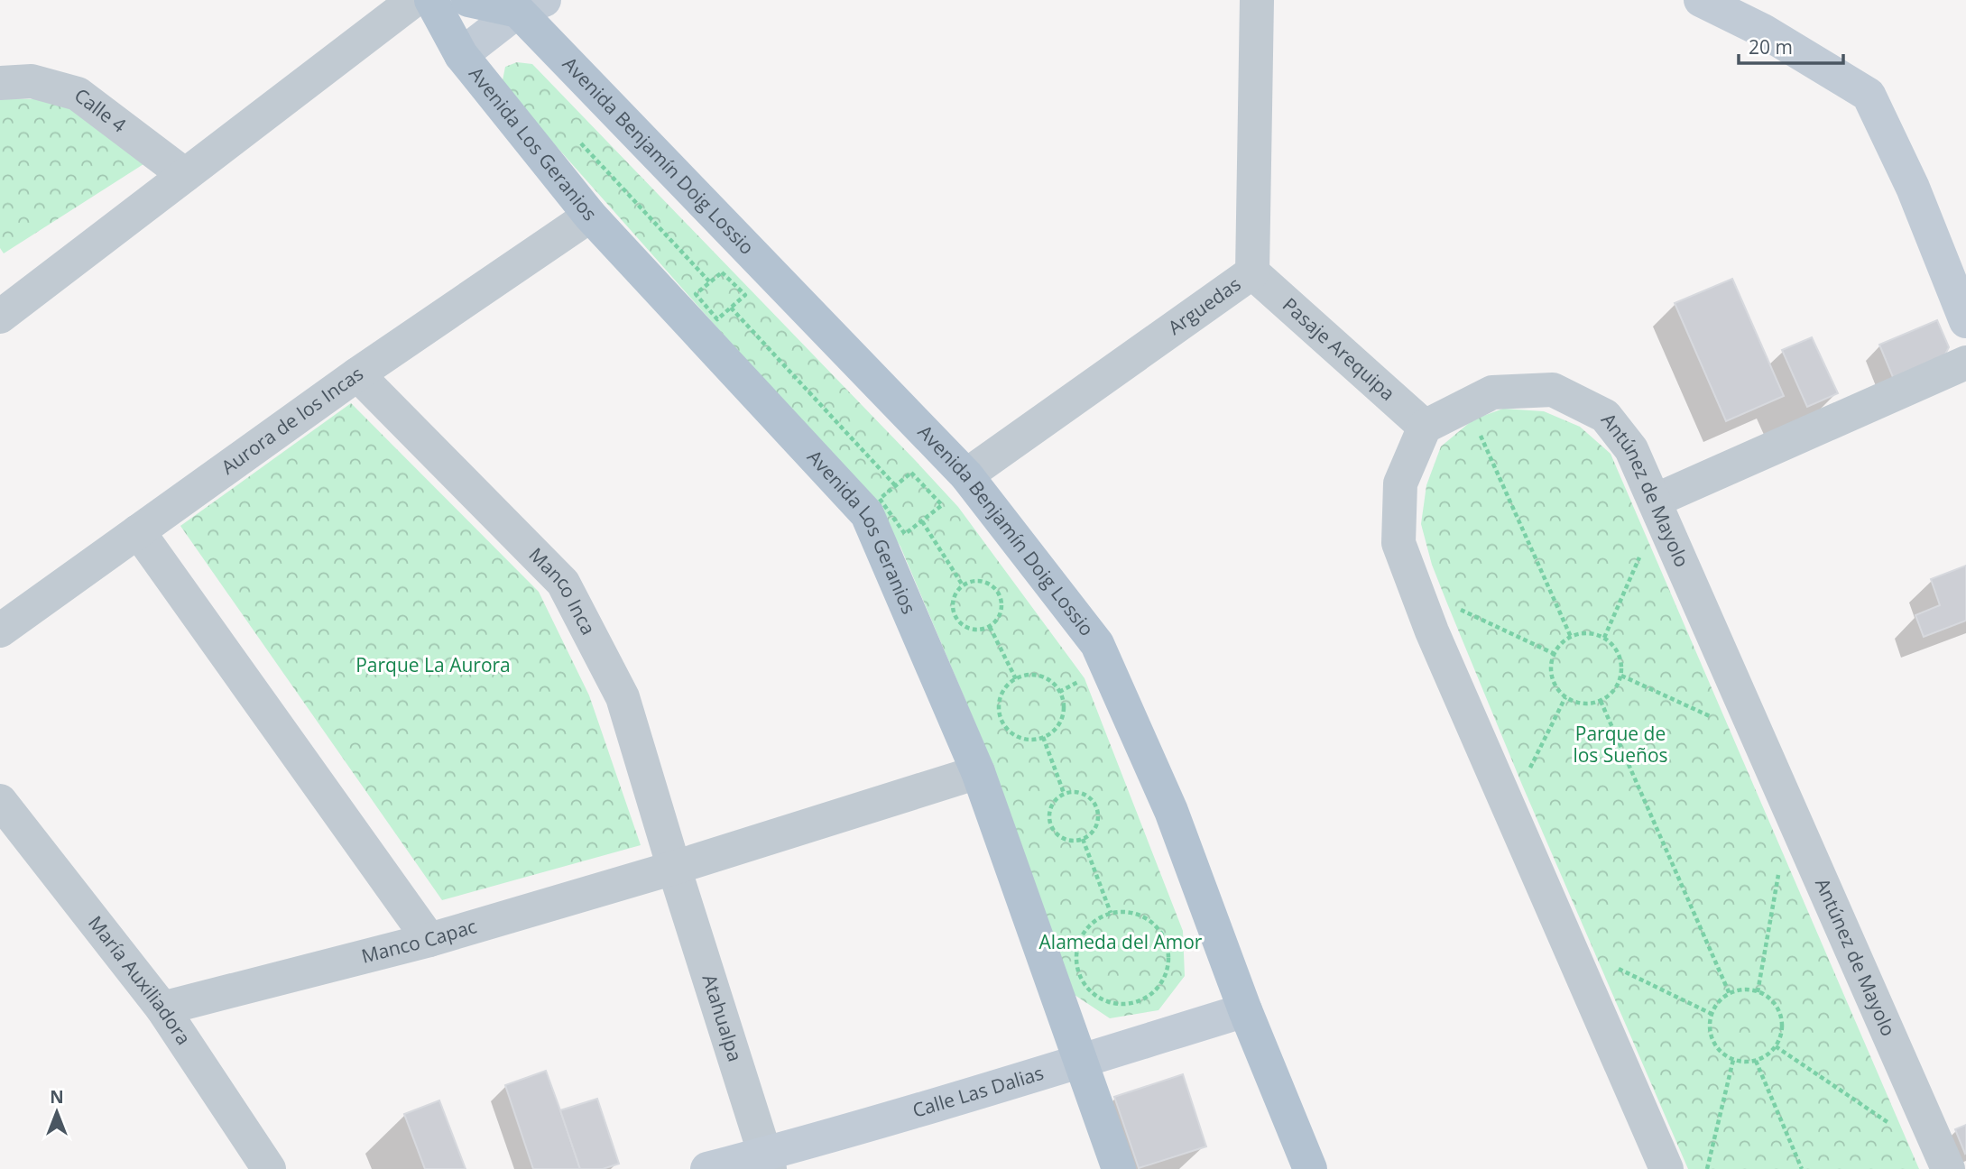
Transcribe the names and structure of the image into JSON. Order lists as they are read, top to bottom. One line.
{"streets":{"main road":["Avenida Los Geranios","Avenida Benjamín Doig Lossio"],"street":["Calle 4","Arguedas","Pasaje Arequipa","Aurora de los Incas","Antúnez de Mayolo","Manco Inca","Manco Capac","María Auxiliadora","Atahualpa","Calle Las Dalias"]},"crossings":[["Avenida Los Geranios","Aurora de los Incas"],["Avenida Los Geranios","Manco Capac"],["Avenida Los Geranios","Calle Las Dalias"],["Avenida Benjamín Doig Lossio","Arguedas"],["Avenida Benjamín Doig Lossio","Calle Las Dalias"],["Arguedas","Pasaje Arequipa"],["Pasaje Arequipa","Antúnez de Mayolo"],["Aurora de los Incas","Manco Inca"],["Manco Inca","Manco Capac"],["Manco Inca","Atahualpa"],["Manco Capac","María Auxiliadora"],["Manco Capac","Atahualpa"],["Atahualpa","Calle Las Dalias"]],"parks":["Parque La Aurora","Parque de los Sueños","Alameda del Amor"],"scale_bar":"20 m","north":"top"}
